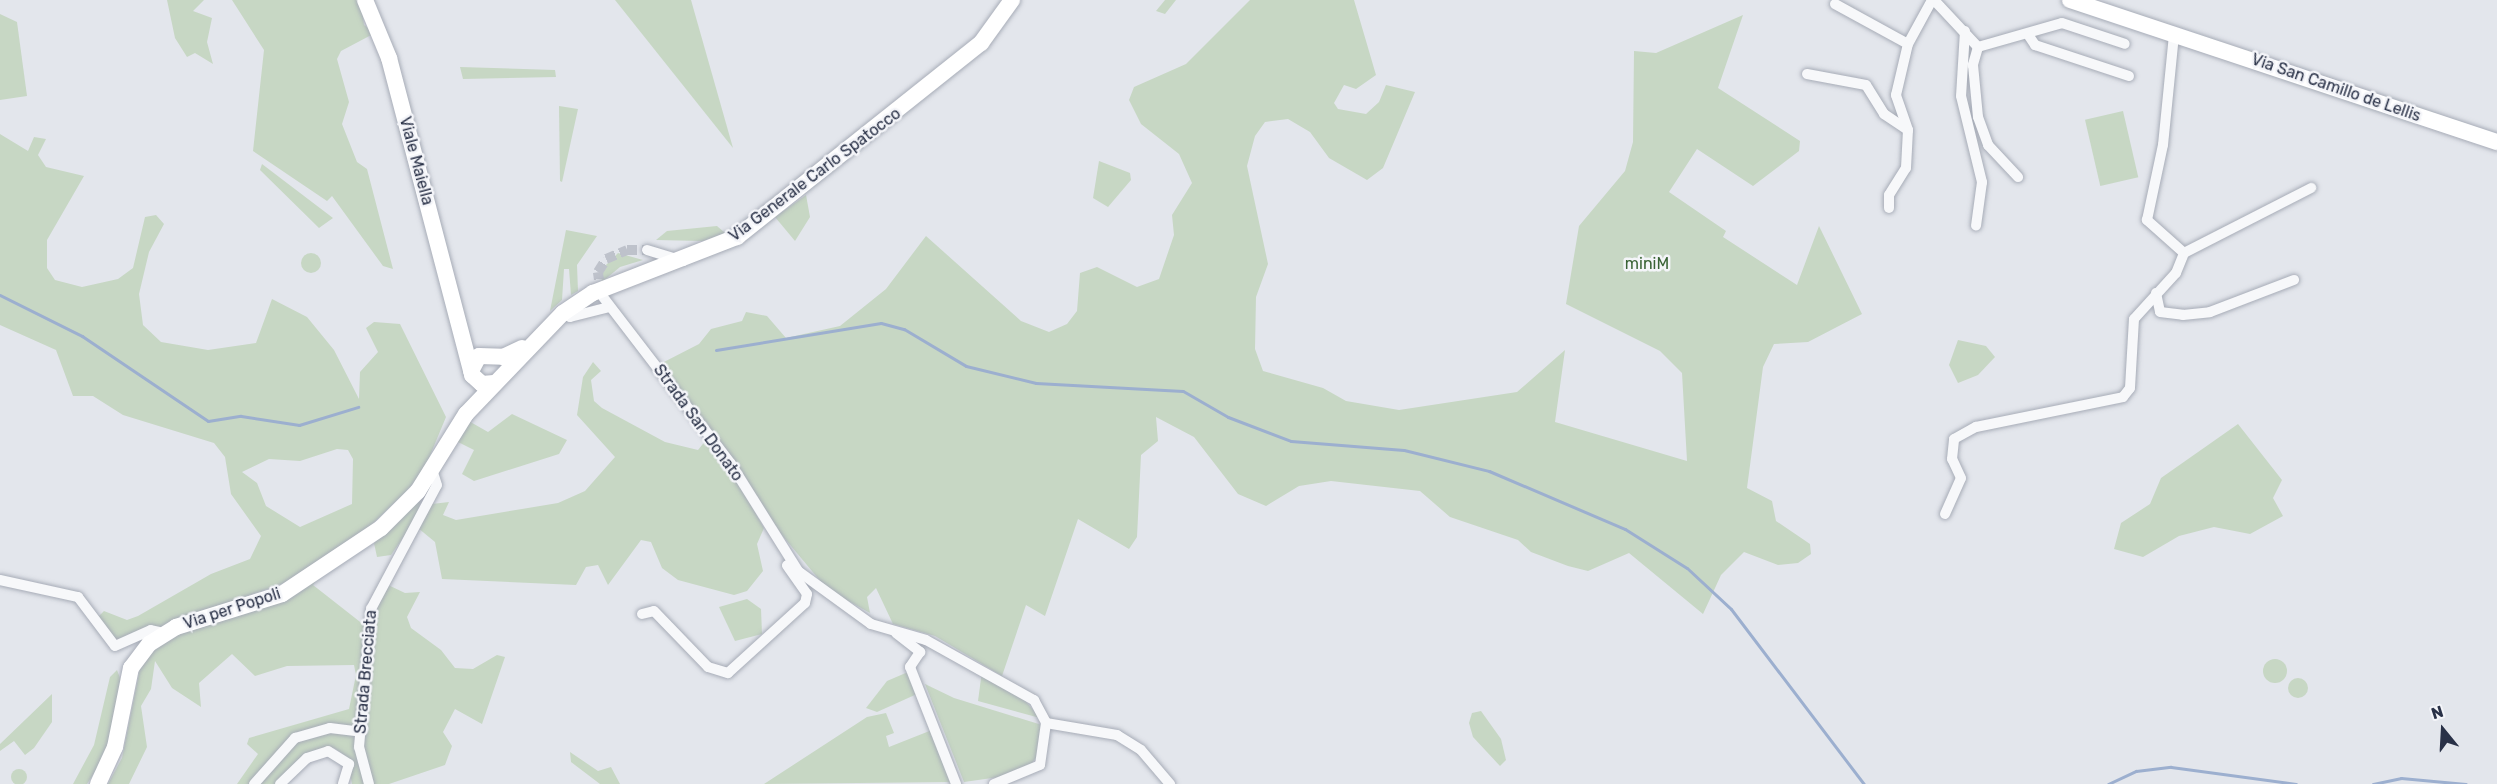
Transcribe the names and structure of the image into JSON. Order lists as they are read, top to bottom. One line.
{"streets":{"main road":["Via San Camillo de Lellis","Viale Maiella","Via Generale Carlo Spatocco","Via per Popoli"],"street":["Strada San Donato","Strada Brecciata"]},"crossings":[["Viale Maiella","Via Generale Carlo Spatocco"],["Viale Maiella","Via per Popoli"],["Via Generale Carlo Spatocco","Strada San Donato"],["Via Generale Carlo Spatocco","Via per Popoli"],["Via per Popoli","Strada Brecciata"]],"parks":["miniM"],"north":"top"}
